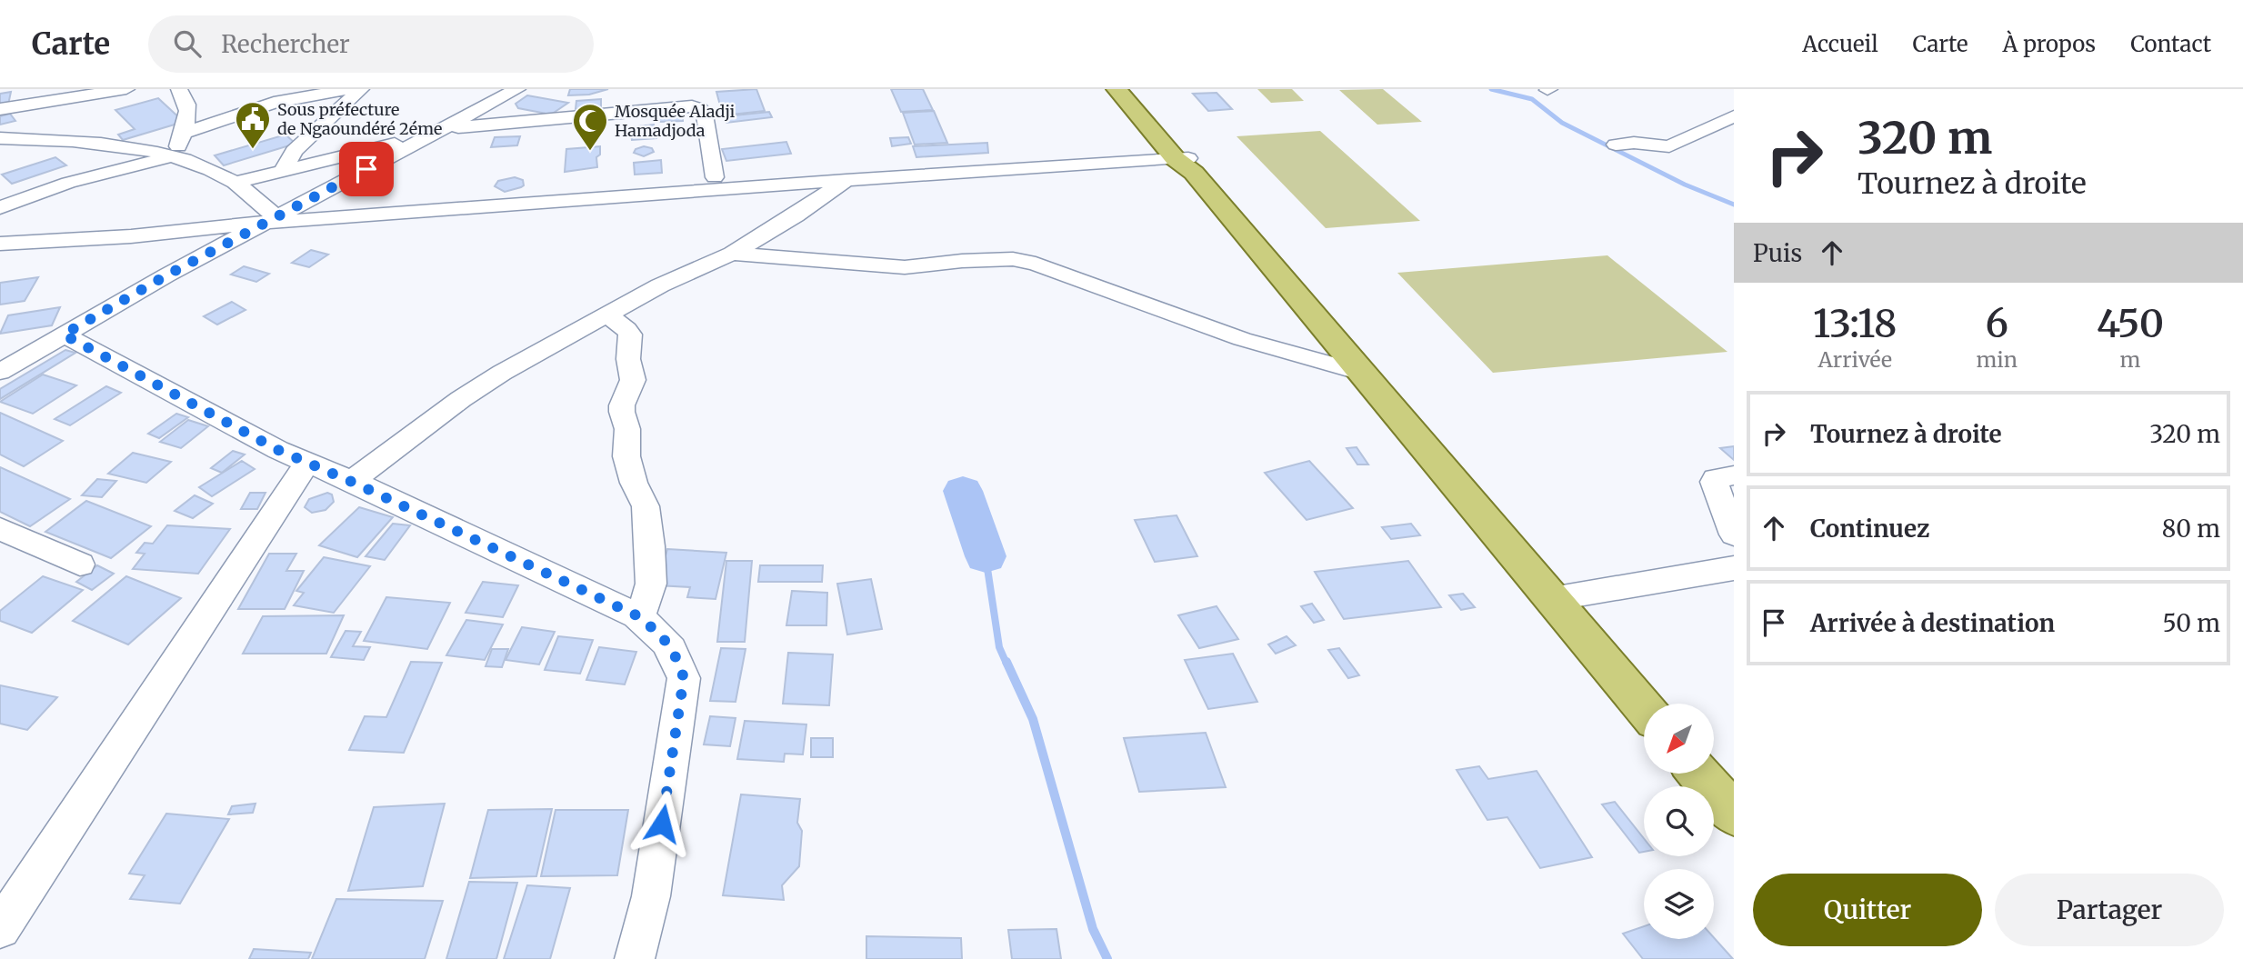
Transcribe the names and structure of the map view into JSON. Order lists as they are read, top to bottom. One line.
{"places":{"public building":["Sous préfecture de Ngaoundéré 2éme"],"mosque":["Mosquée Aladji Hamadjoda"]},"north":"bottom left","page":{"header":"Carte","search":"Rechercher","nav":["Accueil","Carte","À propos","Contact"],"turn":["320 m","Tournez à droite"],"then":"Puis","eta":["13:18","Arrivée","6","min","450","m"],"list":[{"name":"Tournez à droite","value":"320 m"},{"name":"Continuez","value":"80 m"},{"name":"Arrivée à destination","value":"50 m"}],"buttons":["Quitter","Partager"]}}
